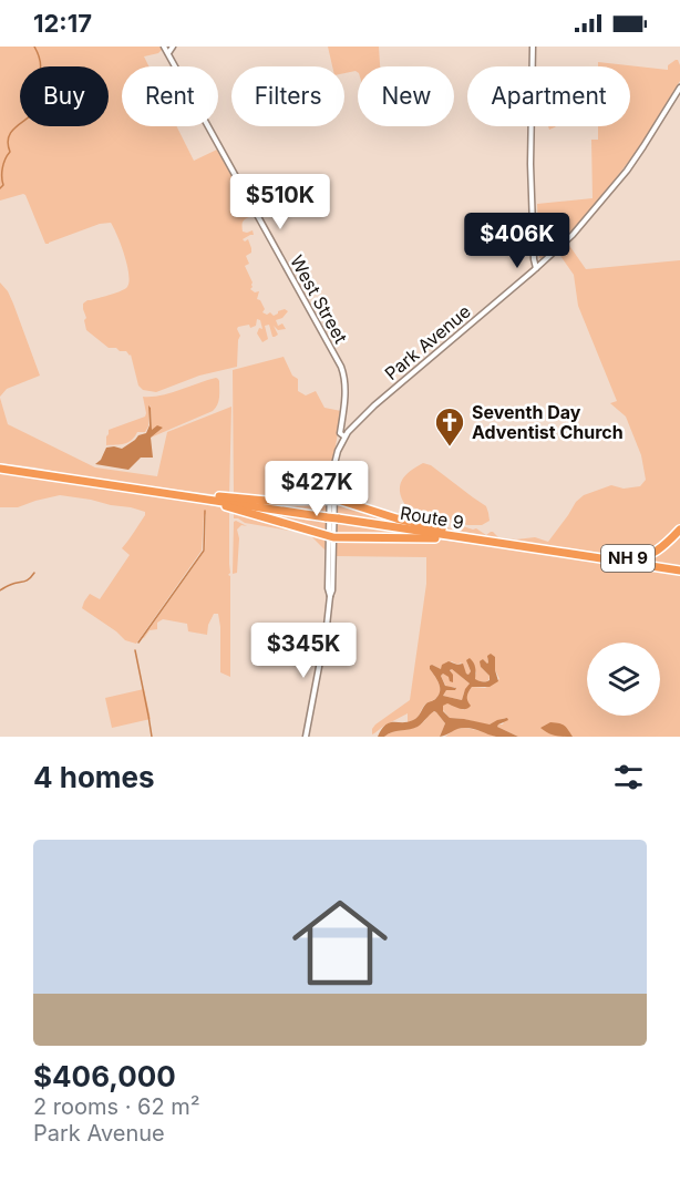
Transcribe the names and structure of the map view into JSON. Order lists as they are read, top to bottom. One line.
{"streets":{"highway":["Route 9","NH 9"],"street":["West Street","Park Avenue"]},"crossings":[["West Street","Park Avenue"],["Route 9","NH 9"]],"places":{"church":["Seventh Day Adventist Church"]},"page":{"status":"12:17","chip":["Buy","Rent","Filters","New","Apartment"],"price":["$510K","$406K","$427K","$345K"],"heading":"4 homes","list":[{"name":"$406,000","note":"2 rooms · 62 m² · Park Avenue"}]}}
